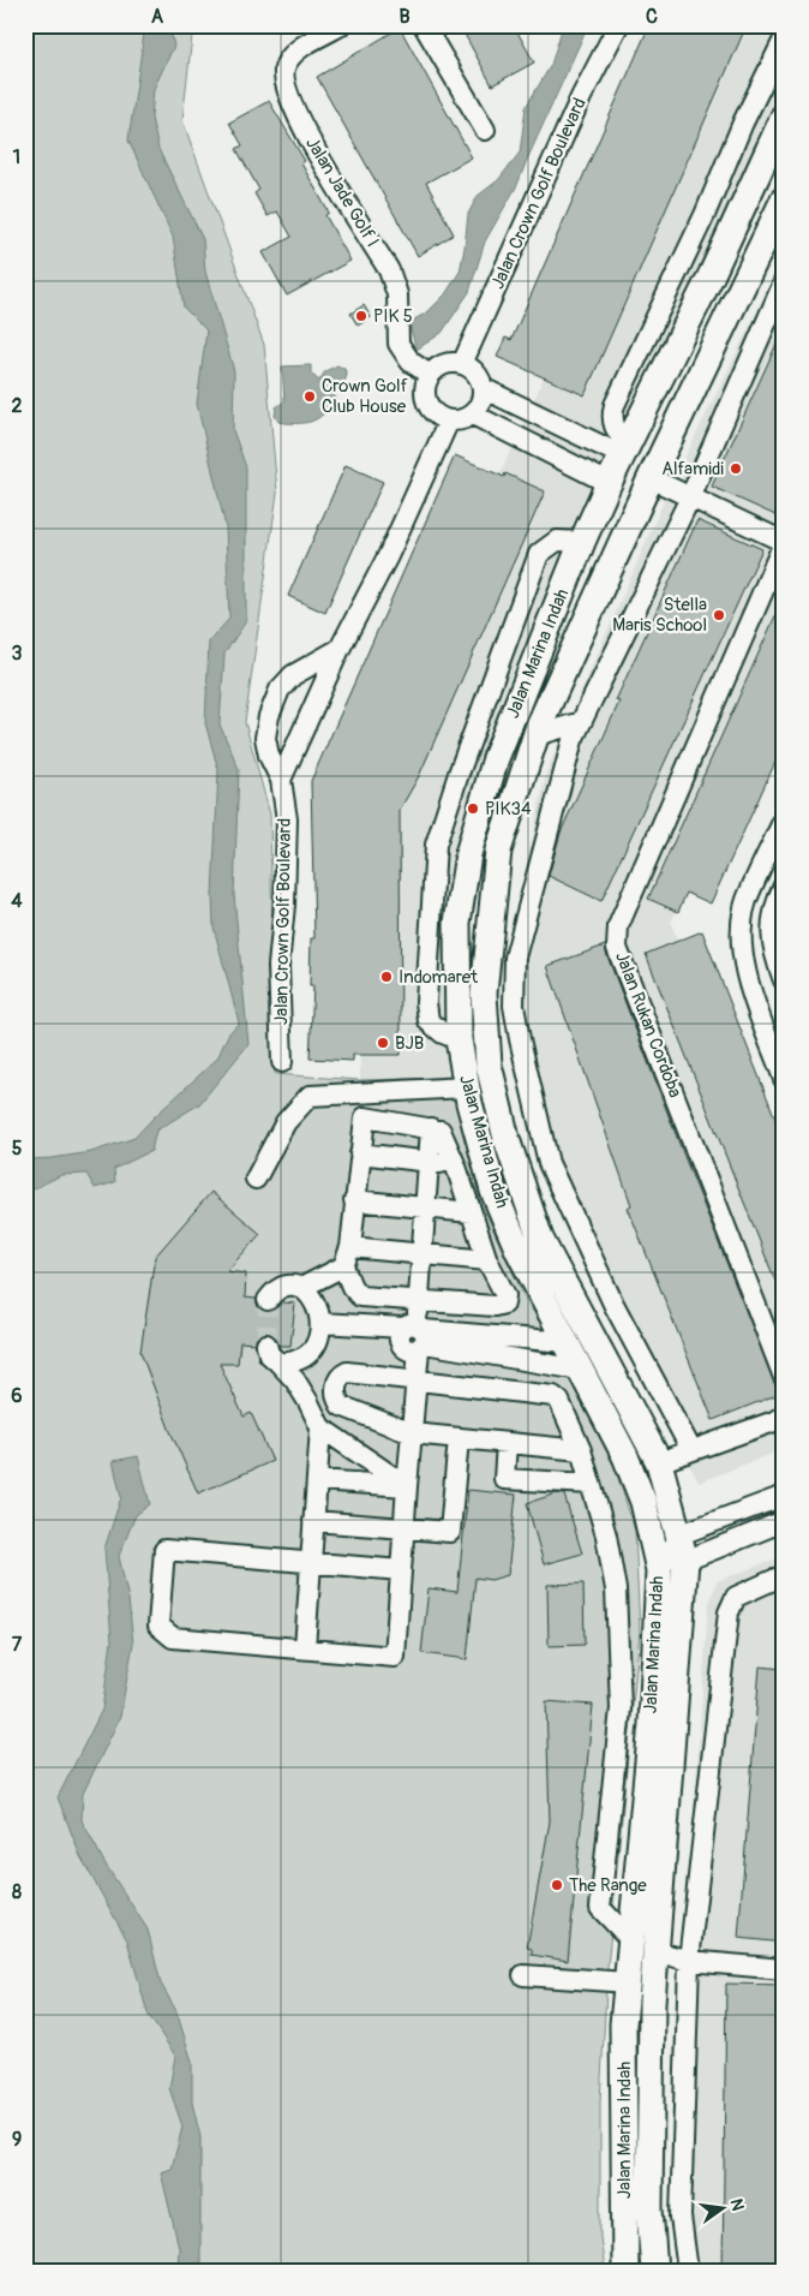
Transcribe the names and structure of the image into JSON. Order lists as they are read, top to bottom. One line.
{"streets":{"main road":["Jalan Marina Indah"],"street":["Jalan Jade Golf I","Jalan Crown Golf Boulevard","Jalan Rukan Cordoba"]},"crossings":[["Jalan Jade Golf I","Jalan Crown Golf Boulevard"],["Jalan Marina Indah","Jalan Rukan Cordoba"]],"places":["PIK 5","Crown Golf Club House","Alfamidi","Stella Maris School","PIK34","Indomaret","BJB","The Range"],"north":"right","grid":{"columns":["A","B","C"],"rows":["1","2","3","4","5","6","7","8","9"]}}
